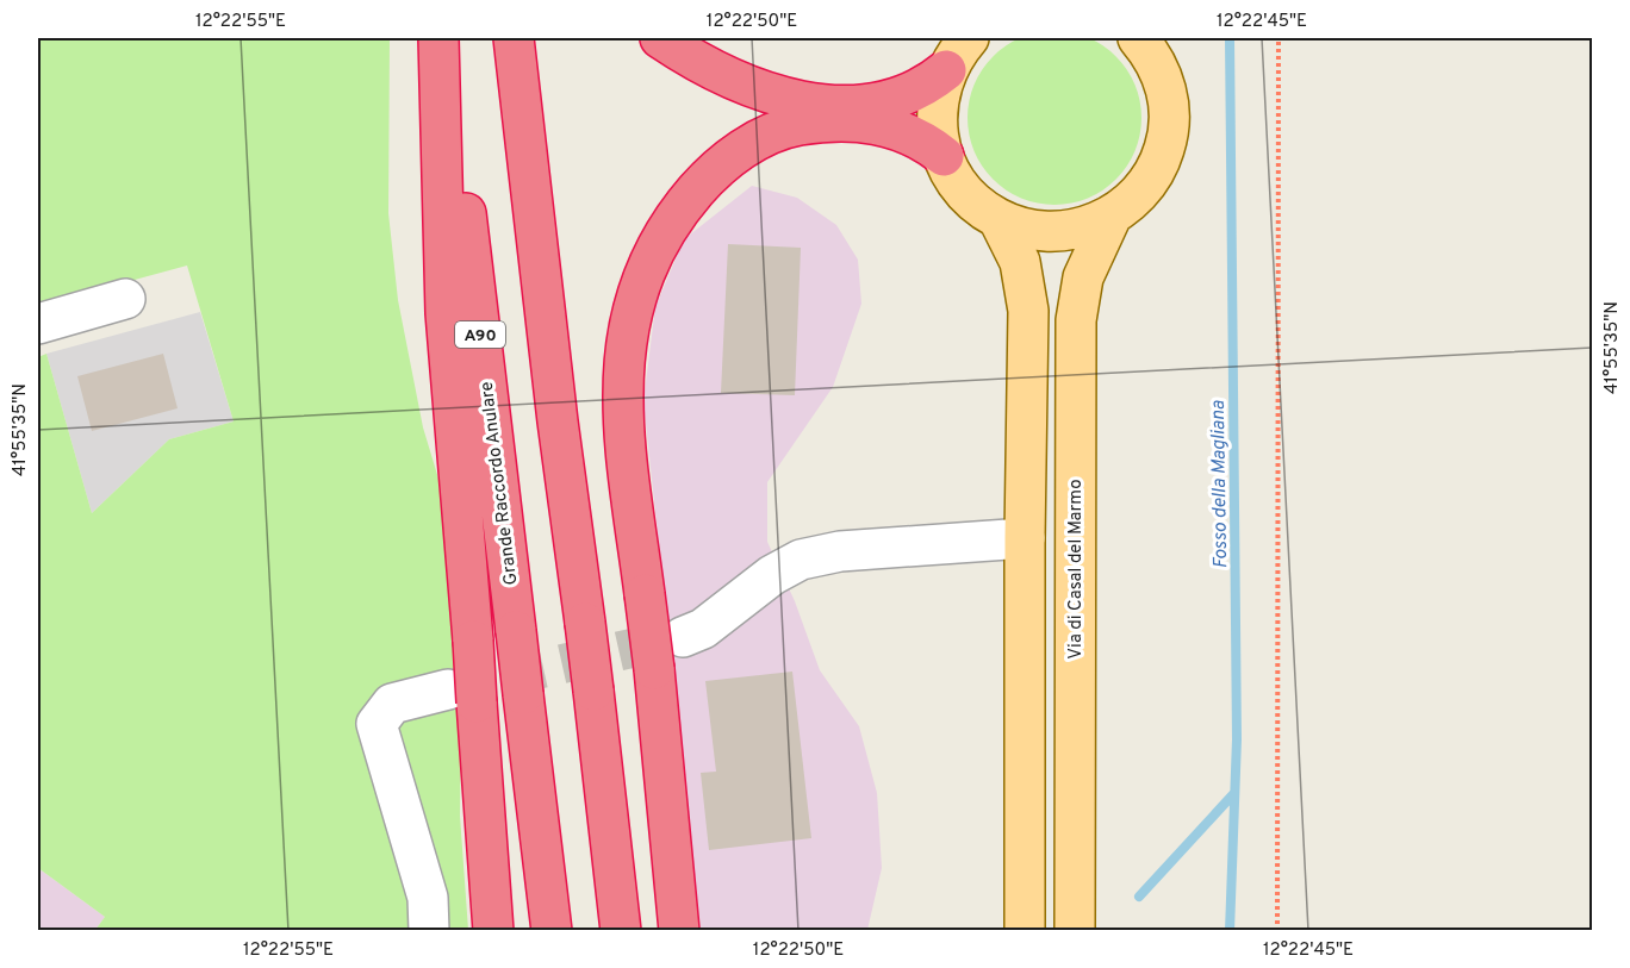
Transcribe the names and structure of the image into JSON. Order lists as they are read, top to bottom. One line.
{"streets":{"highway":["A90","Grande Raccordo Anulare"],"main road":["Via di Casal del Marmo"]},"water":["Fosso della Magliana"],"coordinates":["12°22'55\"E","12°22'50\"E","12°22'45\"E","41°55'35\"N"]}
